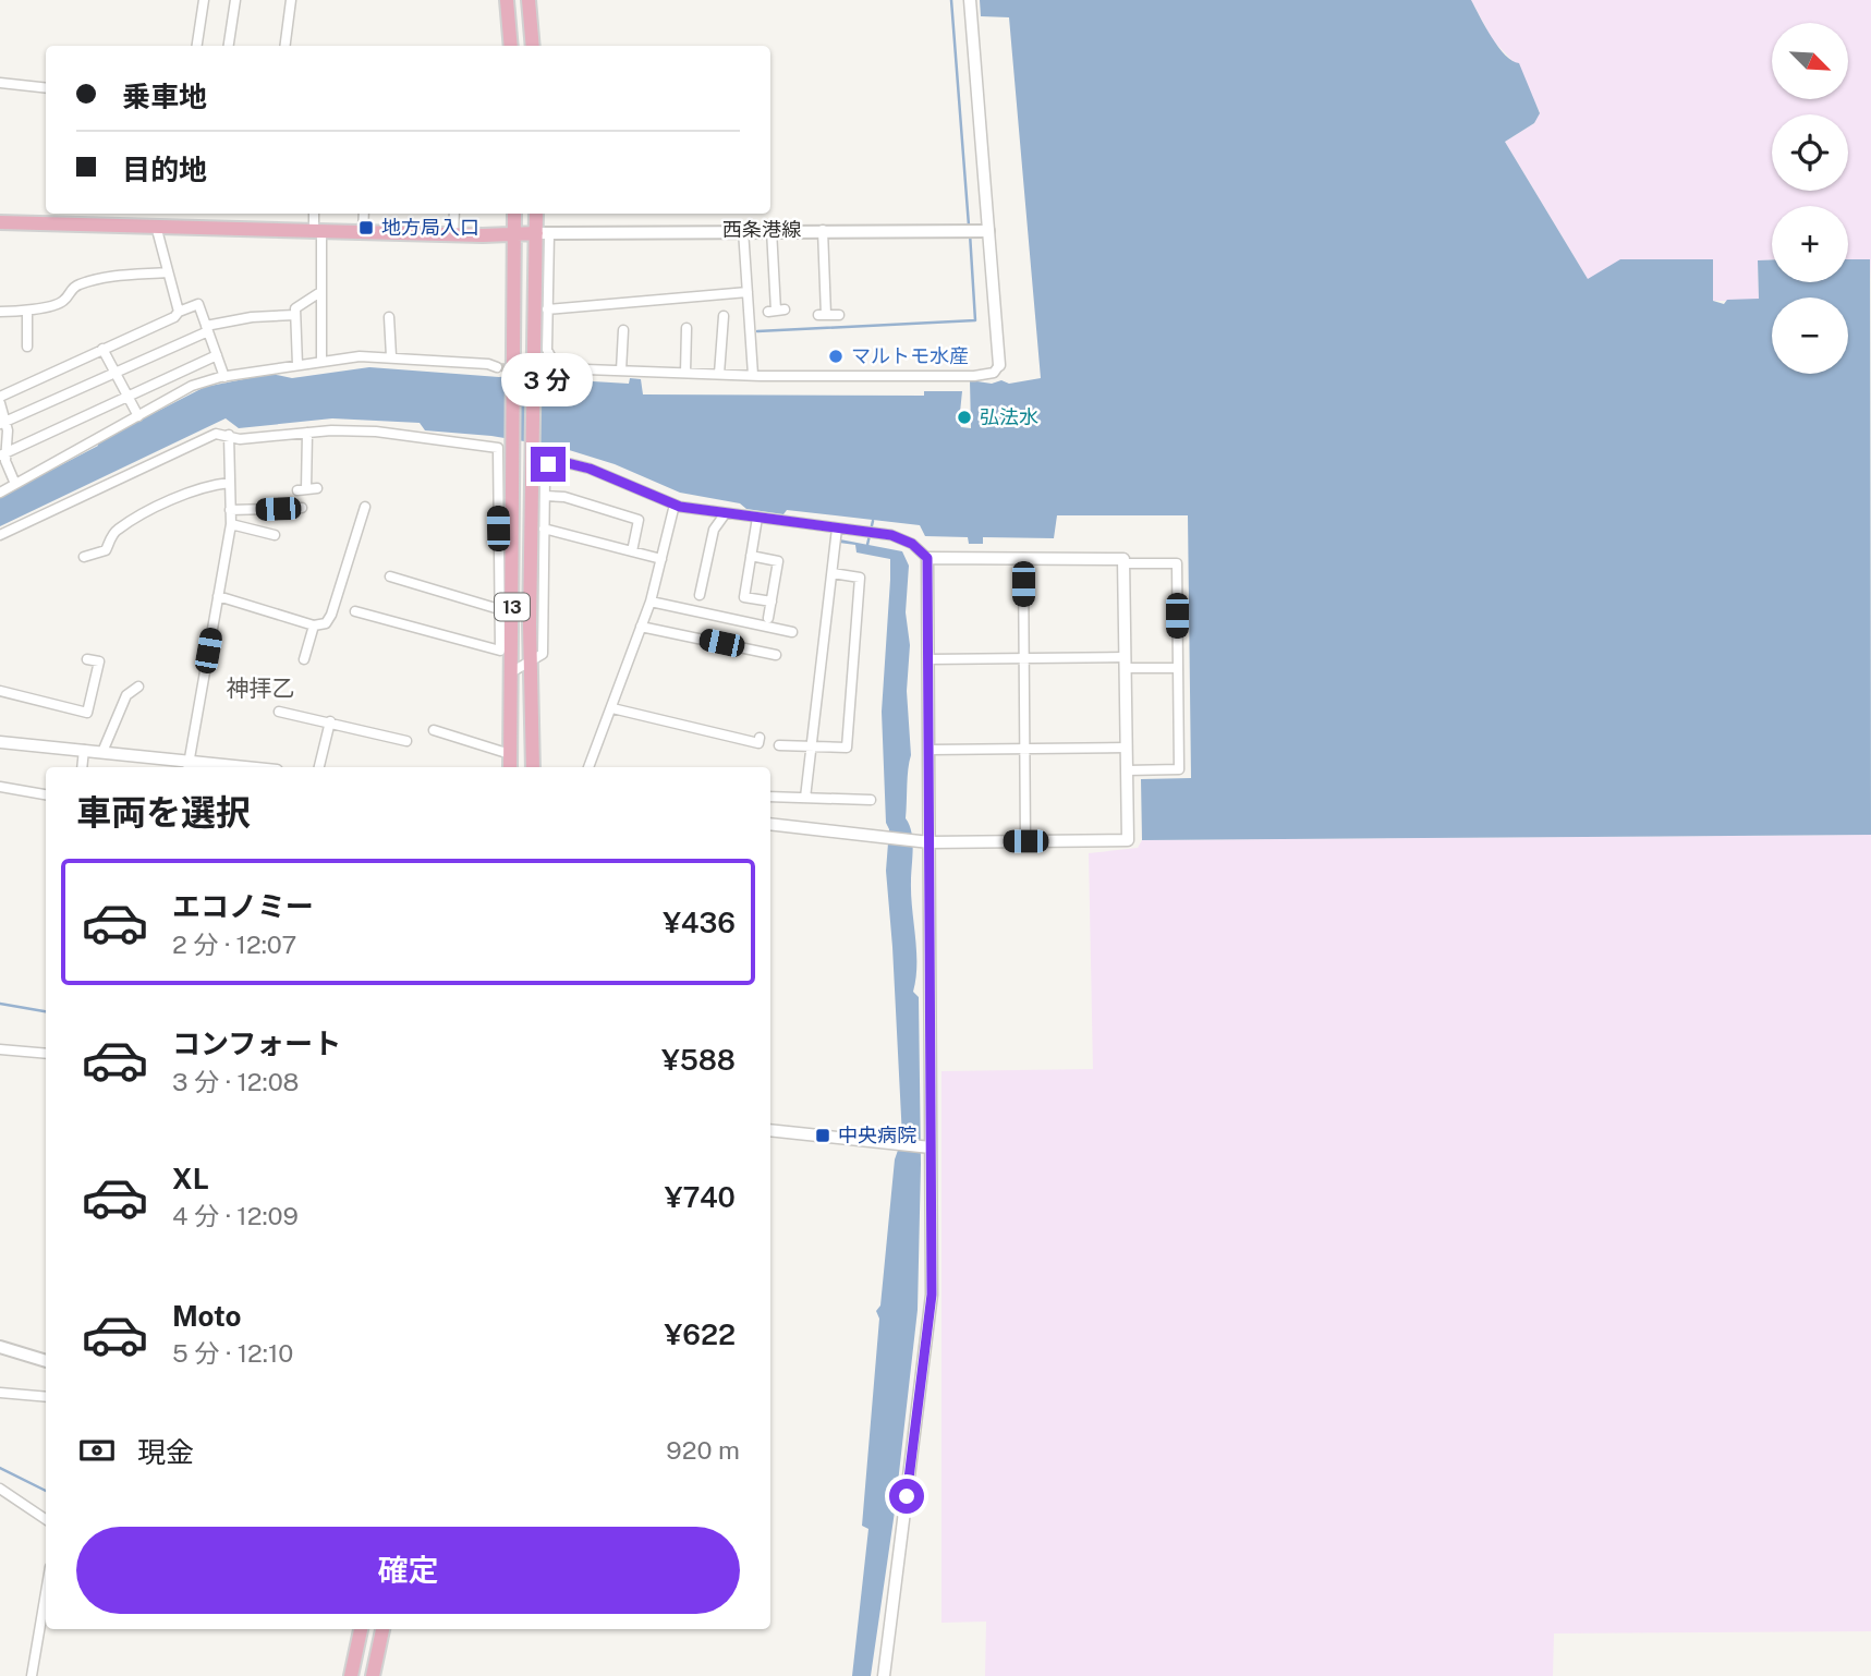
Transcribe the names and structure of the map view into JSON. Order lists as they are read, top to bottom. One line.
{"streets":{"main road":["西条港線","13"]},"crossings":[["西条港線","13"]],"districts":["神拝乙"],"places":{"transit":["地方局入口","中央病院"],"other":["マルトモ水産","弘法水"]},"north":"bottom right","page":{"map_buttons":["+","−"],"banner":["乗車地","目的地"],"bubble":"3 分","heading":"車両を選択","list":[{"name":"エコノミー","note":"2 分 · 12:07","value":"¥436"},{"name":"コンフォート","note":"3 分 · 12:08","value":"¥588"},{"name":"XL","note":"4 分 · 12:09","value":"¥740"},{"name":"Moto","note":"5 分 · 12:10","value":"¥622"}],"pay":["現金","920 m"],"buttons":"確定"}}
